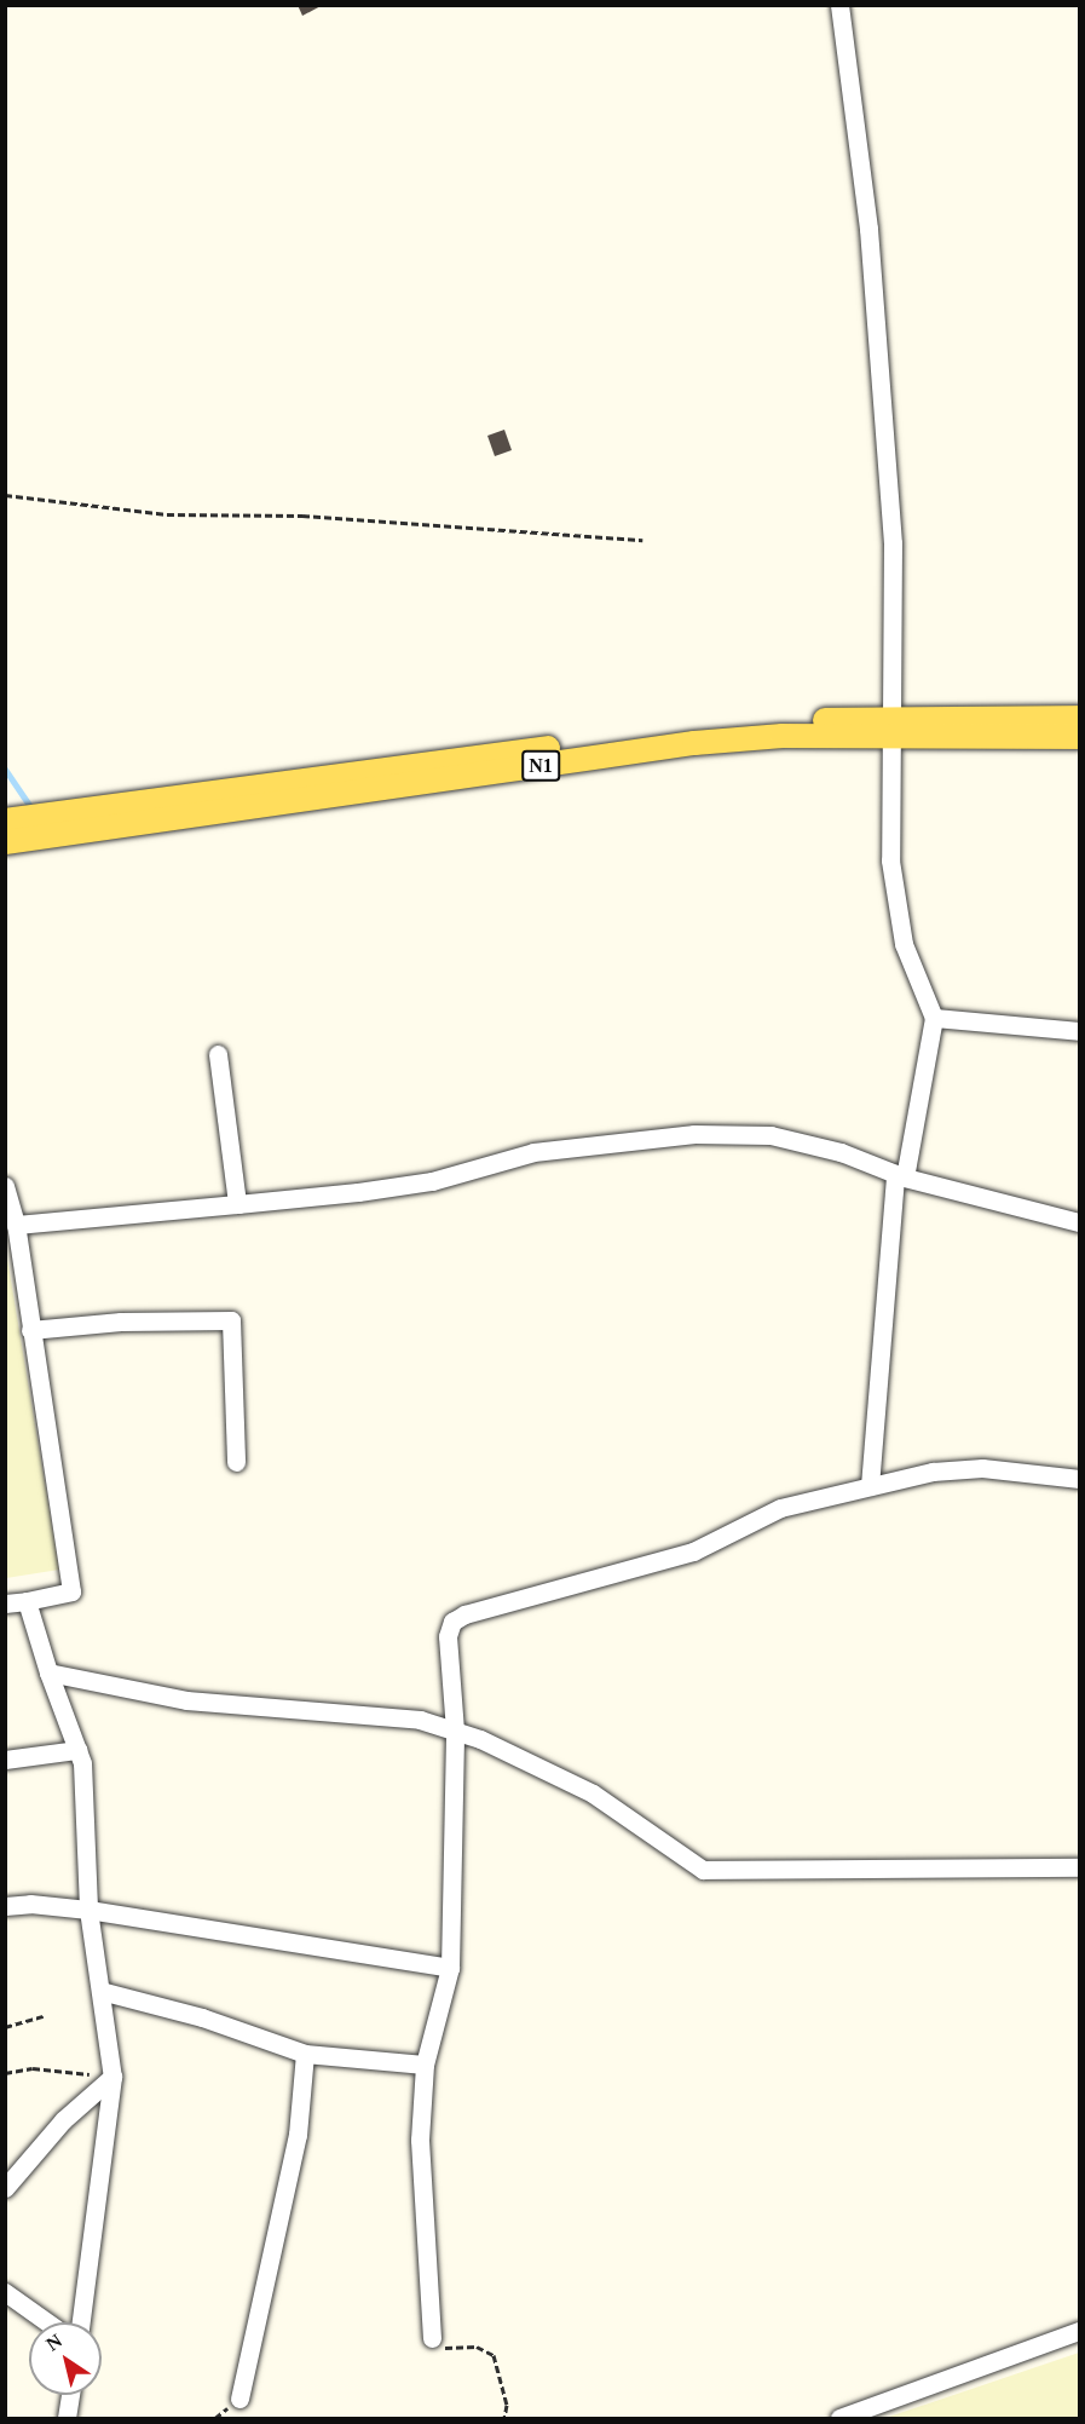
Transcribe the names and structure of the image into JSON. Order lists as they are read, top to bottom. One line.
{"streets":{"main road":["N1"]},"north":"top left"}
